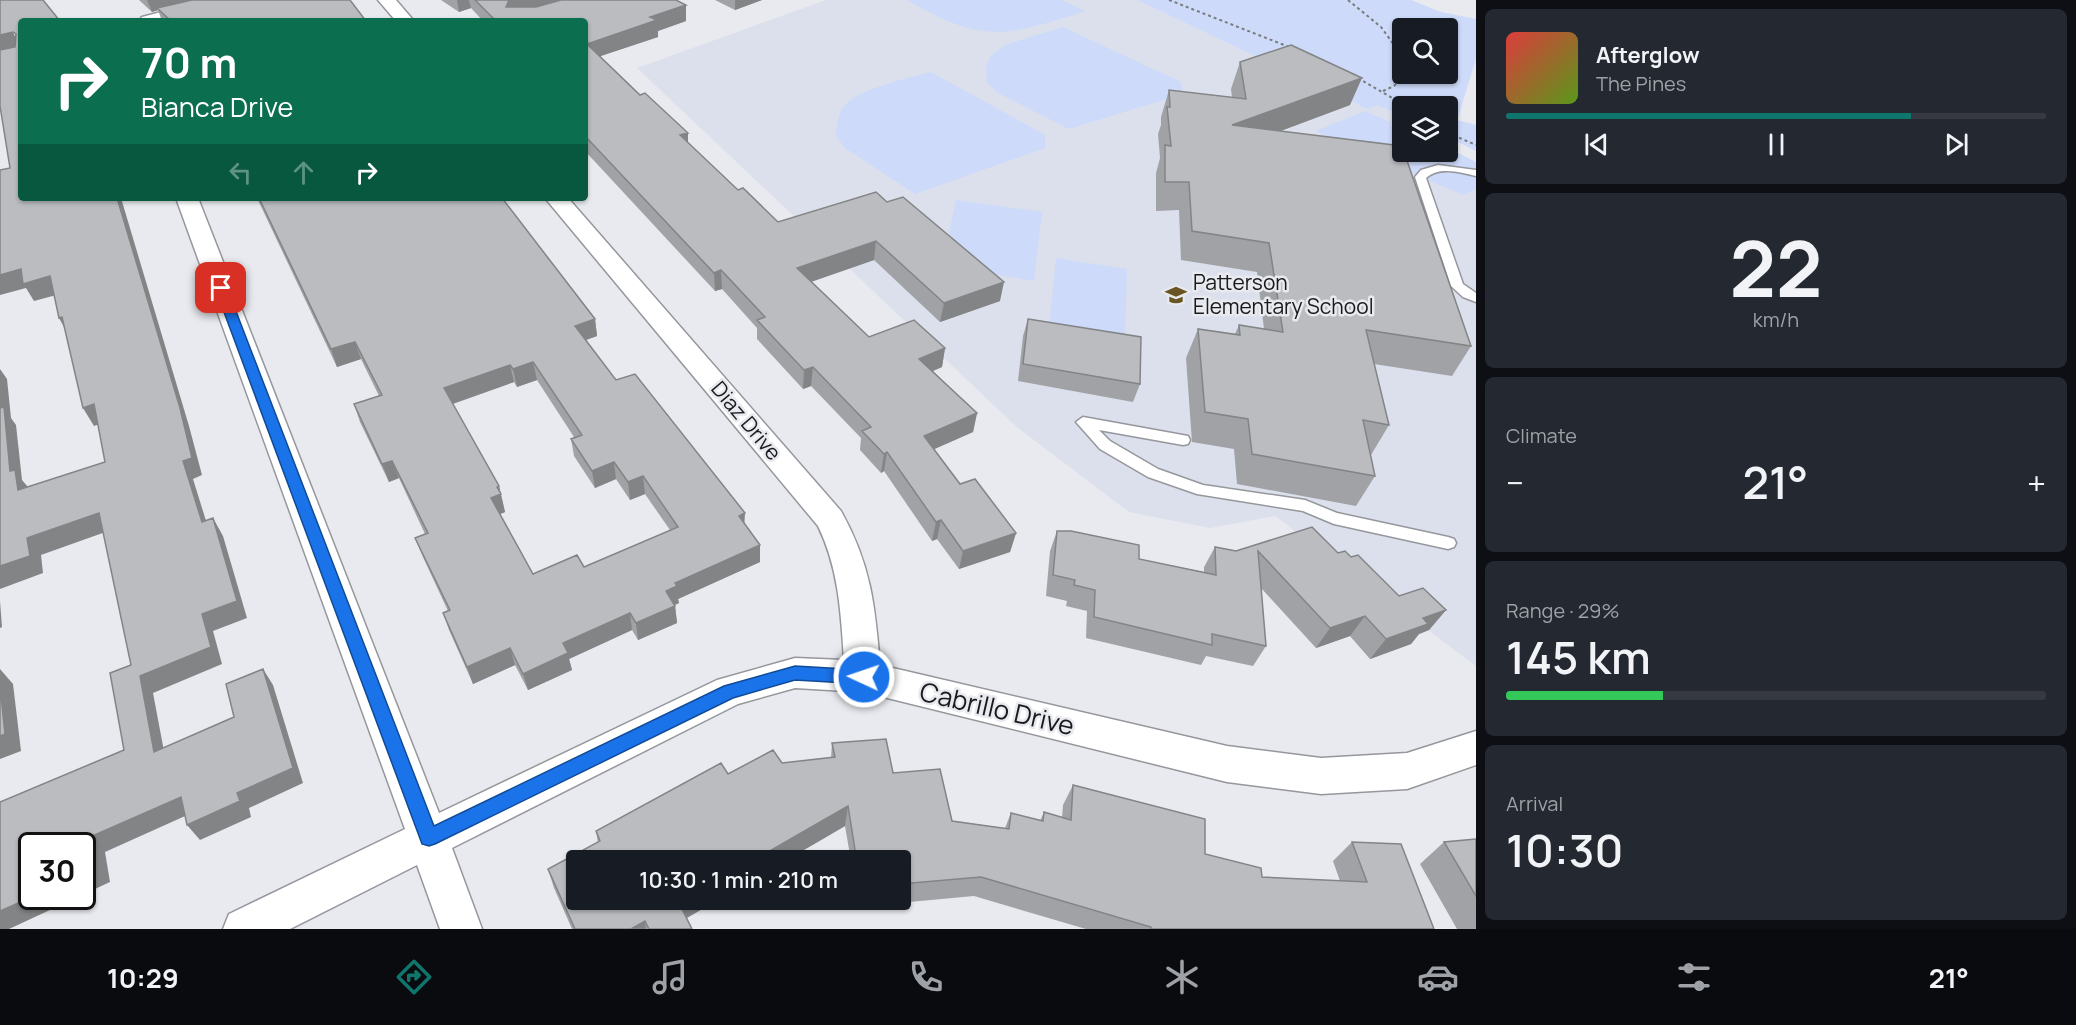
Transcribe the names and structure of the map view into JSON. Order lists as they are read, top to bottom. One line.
{"streets":{"street":["Diaz Drive","Cabrillo Drive"]},"crossings":[["Diaz Drive","Cabrillo Drive"]],"places":{"school or university":["Patterson Elementary School"]},"page":{"turn":["70 m","Bianca Drive"],"song":["Afterglow","The Pines"],"tile":[["22","km/h"],"Climate",["Range · 29%","145 km"],["Arrival","10:30"]],"heat":["−","21°","+"],"limit":"30","trip":"10:30 · 1 min · 210 m","tabs":["10:29","21°"]}}
